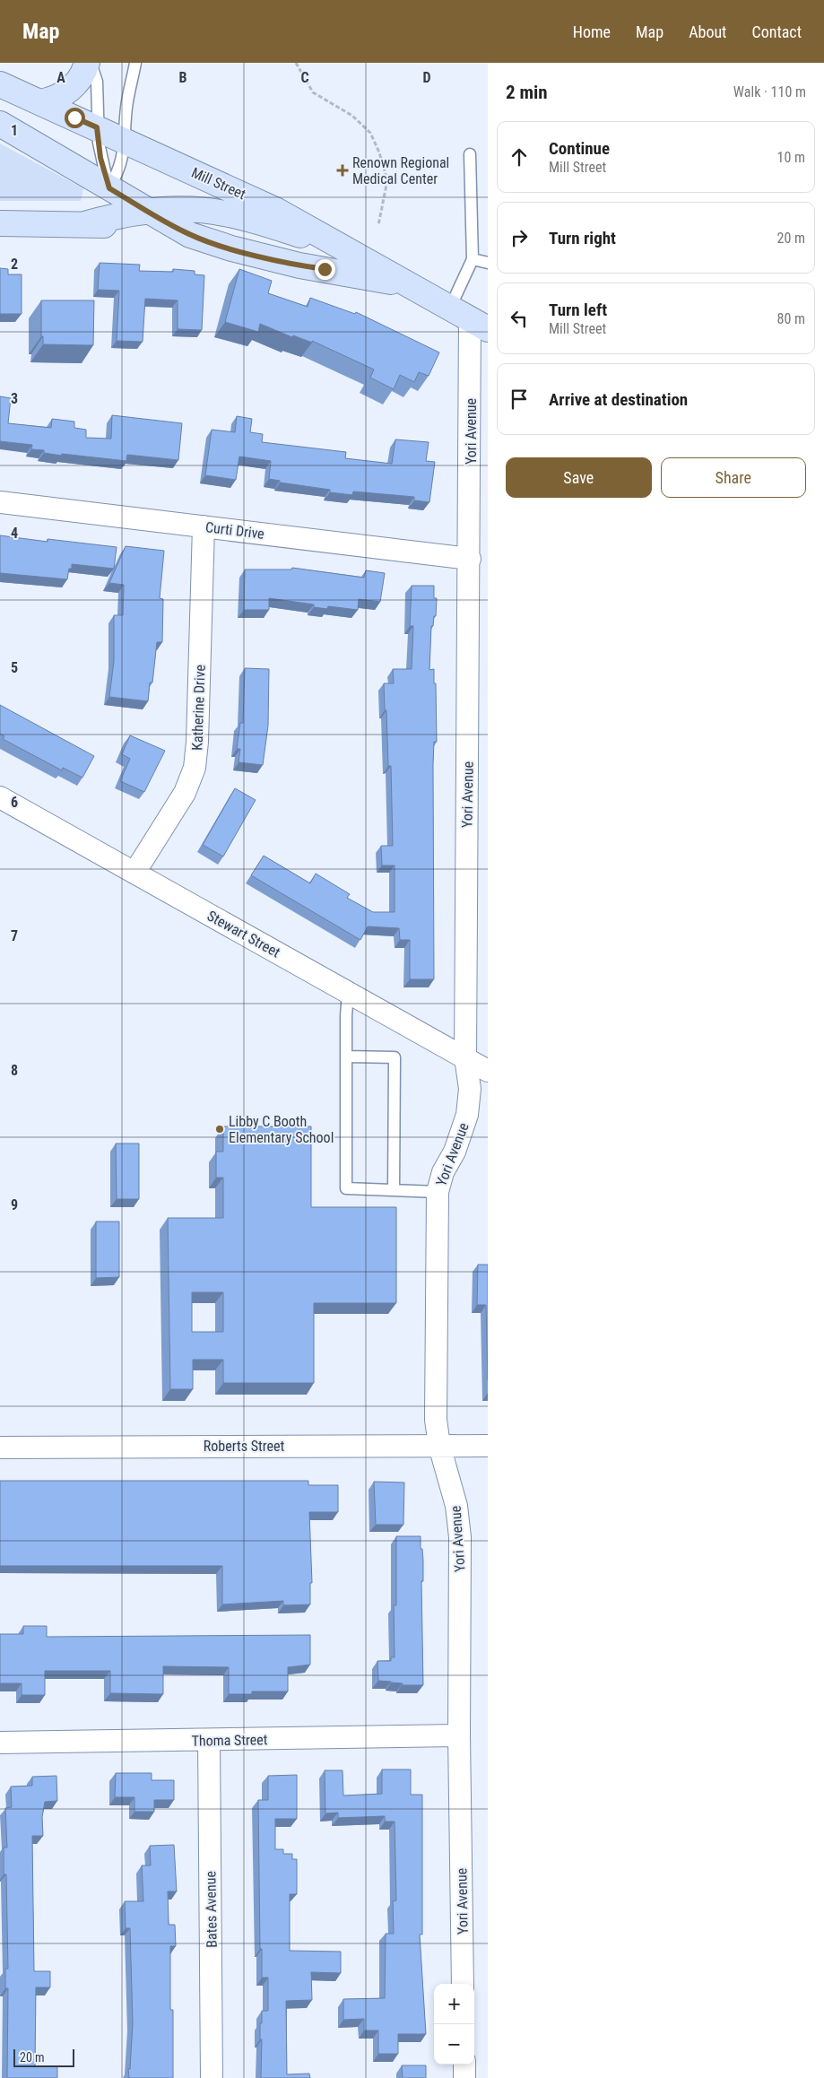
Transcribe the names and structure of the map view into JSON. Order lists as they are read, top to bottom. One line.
{"streets":{"main road":["Mill Street"],"street":["Yori Avenue","Curti Drive","Katherine Drive","Stewart Street","Roberts Street","Thoma Street","Bates Avenue"]},"crossings":[["Mill Street","Yori Avenue"],["Yori Avenue","Curti Drive"],["Yori Avenue","Stewart Street"],["Yori Avenue","Roberts Street"],["Yori Avenue","Thoma Street"],["Curti Drive","Katherine Drive"],["Katherine Drive","Stewart Street"],["Thoma Street","Bates Avenue"]],"places":{"health":["Renown Regional Medical Center"],"other":["Libby C Booth Elementary School"]},"scale_bar":"20 m","page":{"header":"Map","nav":["Home","Map","About","Contact"],"heading":["2 min","Walk · 110 m"],"list":[["Continue","Mill Street","10 m"],["Turn right","20 m"],["Turn left","Mill Street","80 m"],"Arrive at destination"],"buttons":["Save","Share"],"map_buttons":["+","−"],"scale":"20 m"},"grid":{"columns":["A","B","C","D"],"rows":["1","2","3","4","5","6","7","8","9"]}}
